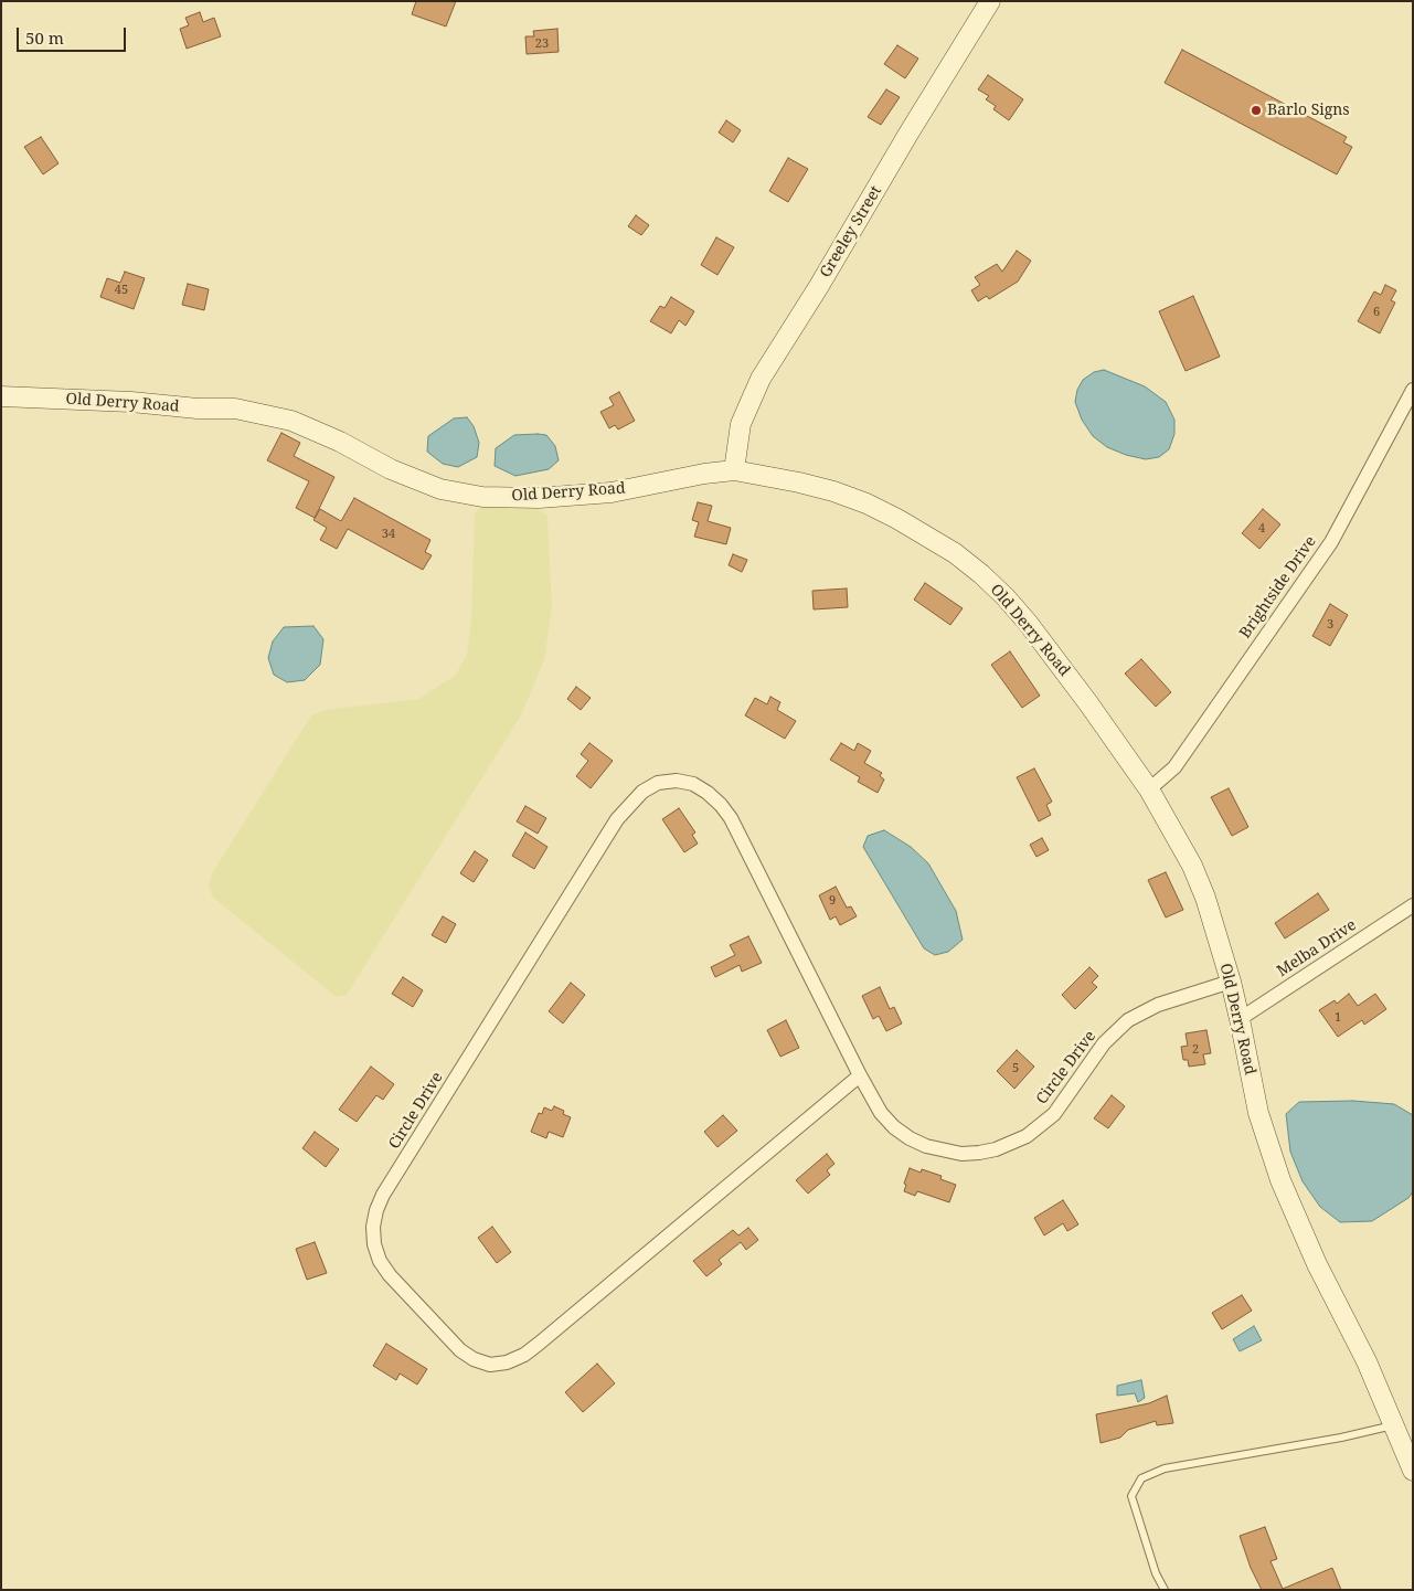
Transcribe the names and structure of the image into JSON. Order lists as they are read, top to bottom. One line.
{"streets":{"street":["Greeley Street","Old Derry Road","Brightside Drive","Melba Drive","Circle Drive"]},"crossings":[["Greeley Street","Old Derry Road"],["Old Derry Road","Brightside Drive"],["Old Derry Road","Melba Drive"],["Old Derry Road","Circle Drive"]],"places":["Barlo Signs"],"house_numbers":["23","45","6","4","34","3","9","1","2","5"],"scale_bar":"50 m"}
